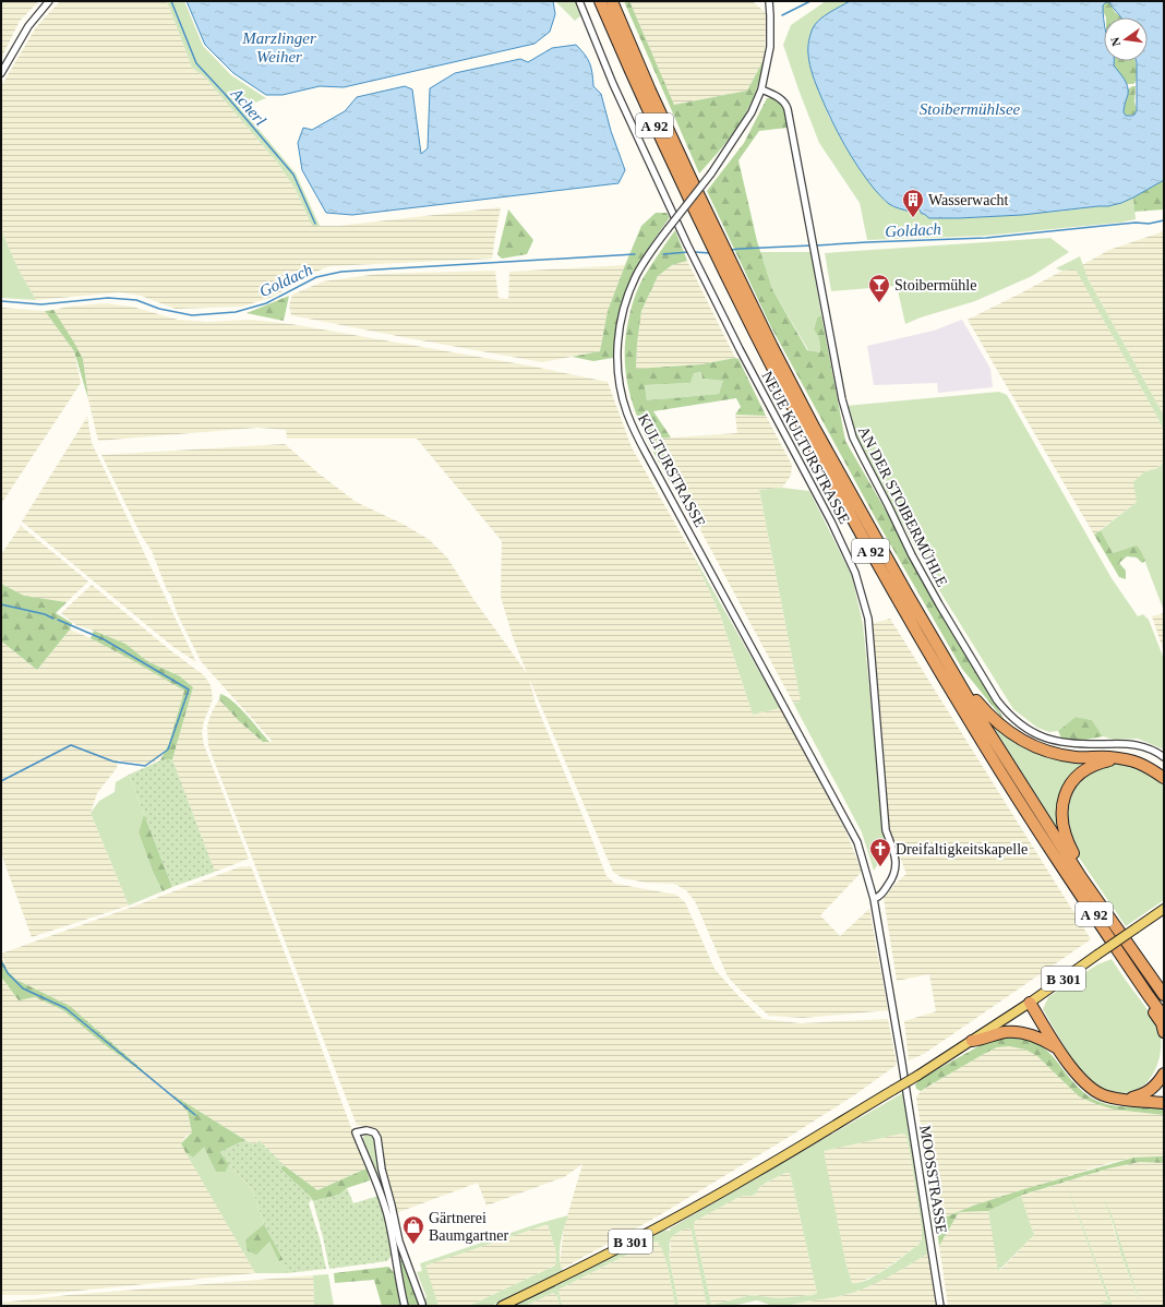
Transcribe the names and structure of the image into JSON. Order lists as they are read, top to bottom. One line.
{"streets":{"highway":["A 92"],"main road":["B 301"],"street":["NEUE KULTURSTRASSE","KULTURSTRASSE","AN DER STOIBERMÜHLE","MOOSSTRASSE"]},"crossings":[["NEUE KULTURSTRASSE","KULTURSTRASSE"],["NEUE KULTURSTRASSE","MOOSSTRASSE"],["KULTURSTRASSE","AN DER STOIBERMÜHLE"],["KULTURSTRASSE","MOOSSTRASSE"]],"water":["Marzlinger Weiher","Acherl","Stoibermühlsee","Goldach"],"places":{"building":["Wasserwacht"],"bar":["Stoibermühle"],"church":["Dreifaltigkeitskapelle"],"shop":["Gärtnerei Baumgartner"]},"north":"left"}
